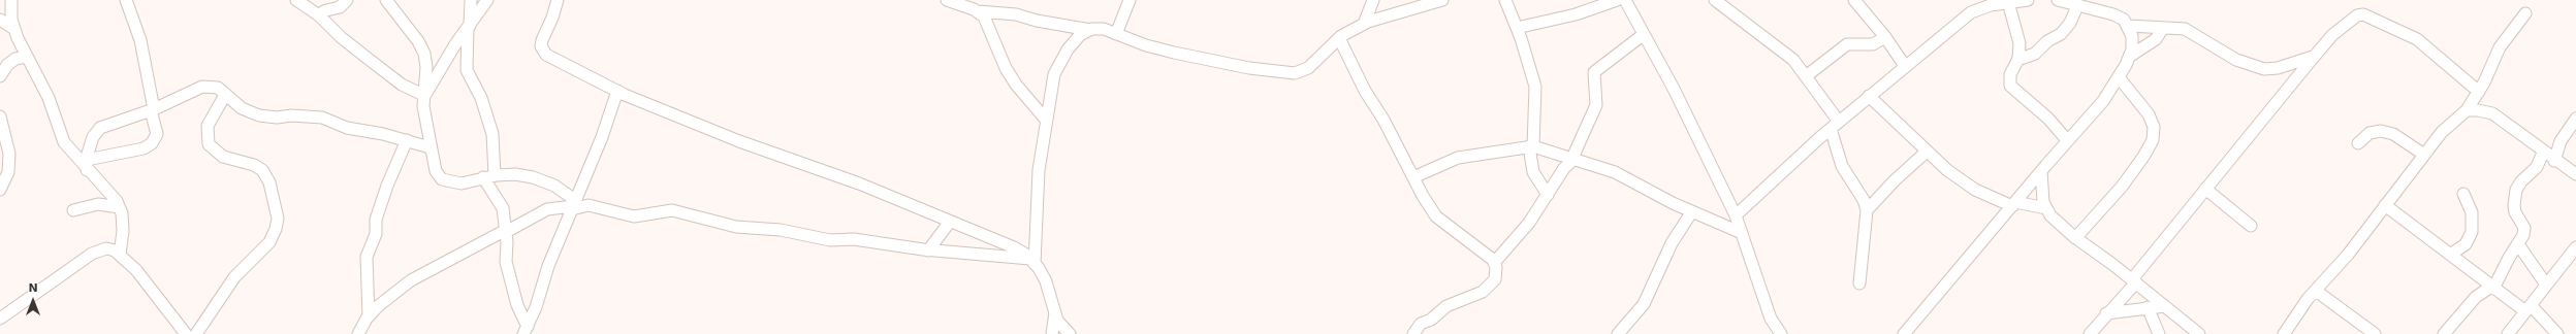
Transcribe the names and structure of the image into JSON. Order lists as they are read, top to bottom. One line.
{"north":"top"}
